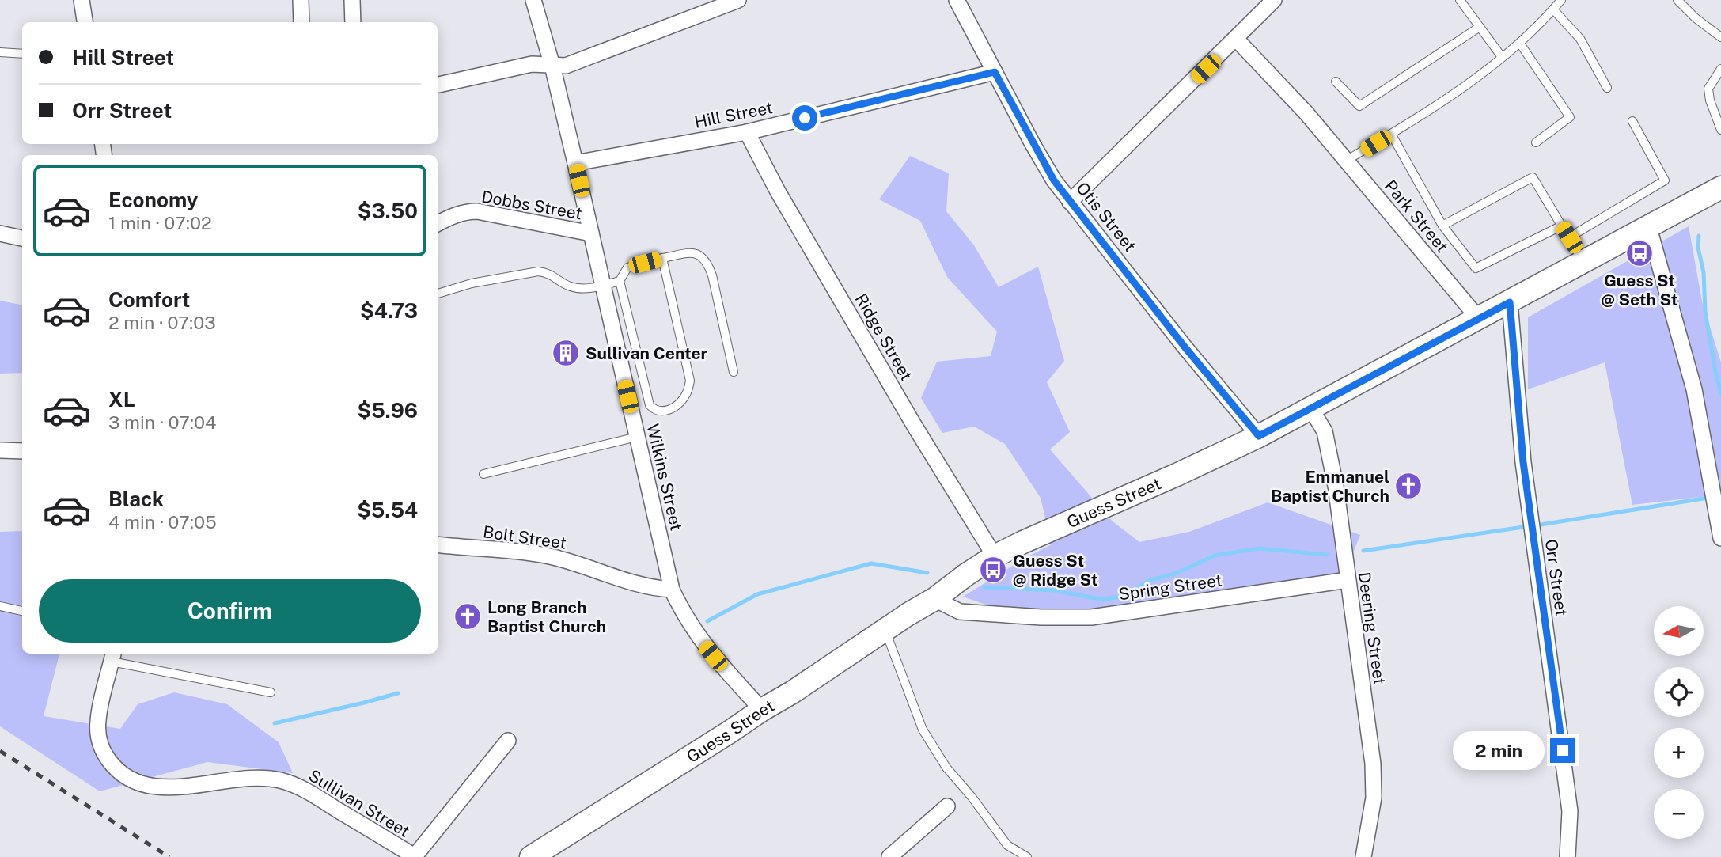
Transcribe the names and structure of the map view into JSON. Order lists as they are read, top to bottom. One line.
{"streets":{"street":["Hill Street","Dobbs Street","Park Street","Otis Street","Ridge Street","Wilkins Street","Guess Street","Bolt Street","Orr Street","Spring Street","Deering Street","Sullivan Street"]},"crossings":[["Hill Street","Otis Street"],["Hill Street","Ridge Street"],["Hill Street","Wilkins Street"],["Dobbs Street","Wilkins Street"],["Park Street","Guess Street"],["Otis Street","Guess Street"],["Ridge Street","Guess Street"],["Wilkins Street","Guess Street"],["Wilkins Street","Bolt Street"],["Guess Street","Orr Street"],["Guess Street","Spring Street"],["Guess Street","Deering Street"],["Spring Street","Deering Street"]],"places":{"bus stop":["Guess St @ Seth St","Guess St @ Ridge St"],"building":["Sullivan Center"],"church":["Emmanuel Baptist Church","Long Branch Baptist Church"]},"north":"left","page":{"banner":["Hill Street","Orr Street"],"list":[{"name":"Economy","note":"1 min · 07:02","value":"$3.50"},{"name":"Comfort","note":"2 min · 07:03","value":"$4.73"},{"name":"XL","note":"3 min · 07:04","value":"$5.96"},{"name":"Black","note":"4 min · 07:05","value":"$5.54"}],"buttons":"Confirm","map_buttons":["+","−"],"bubble":"2 min"}}
